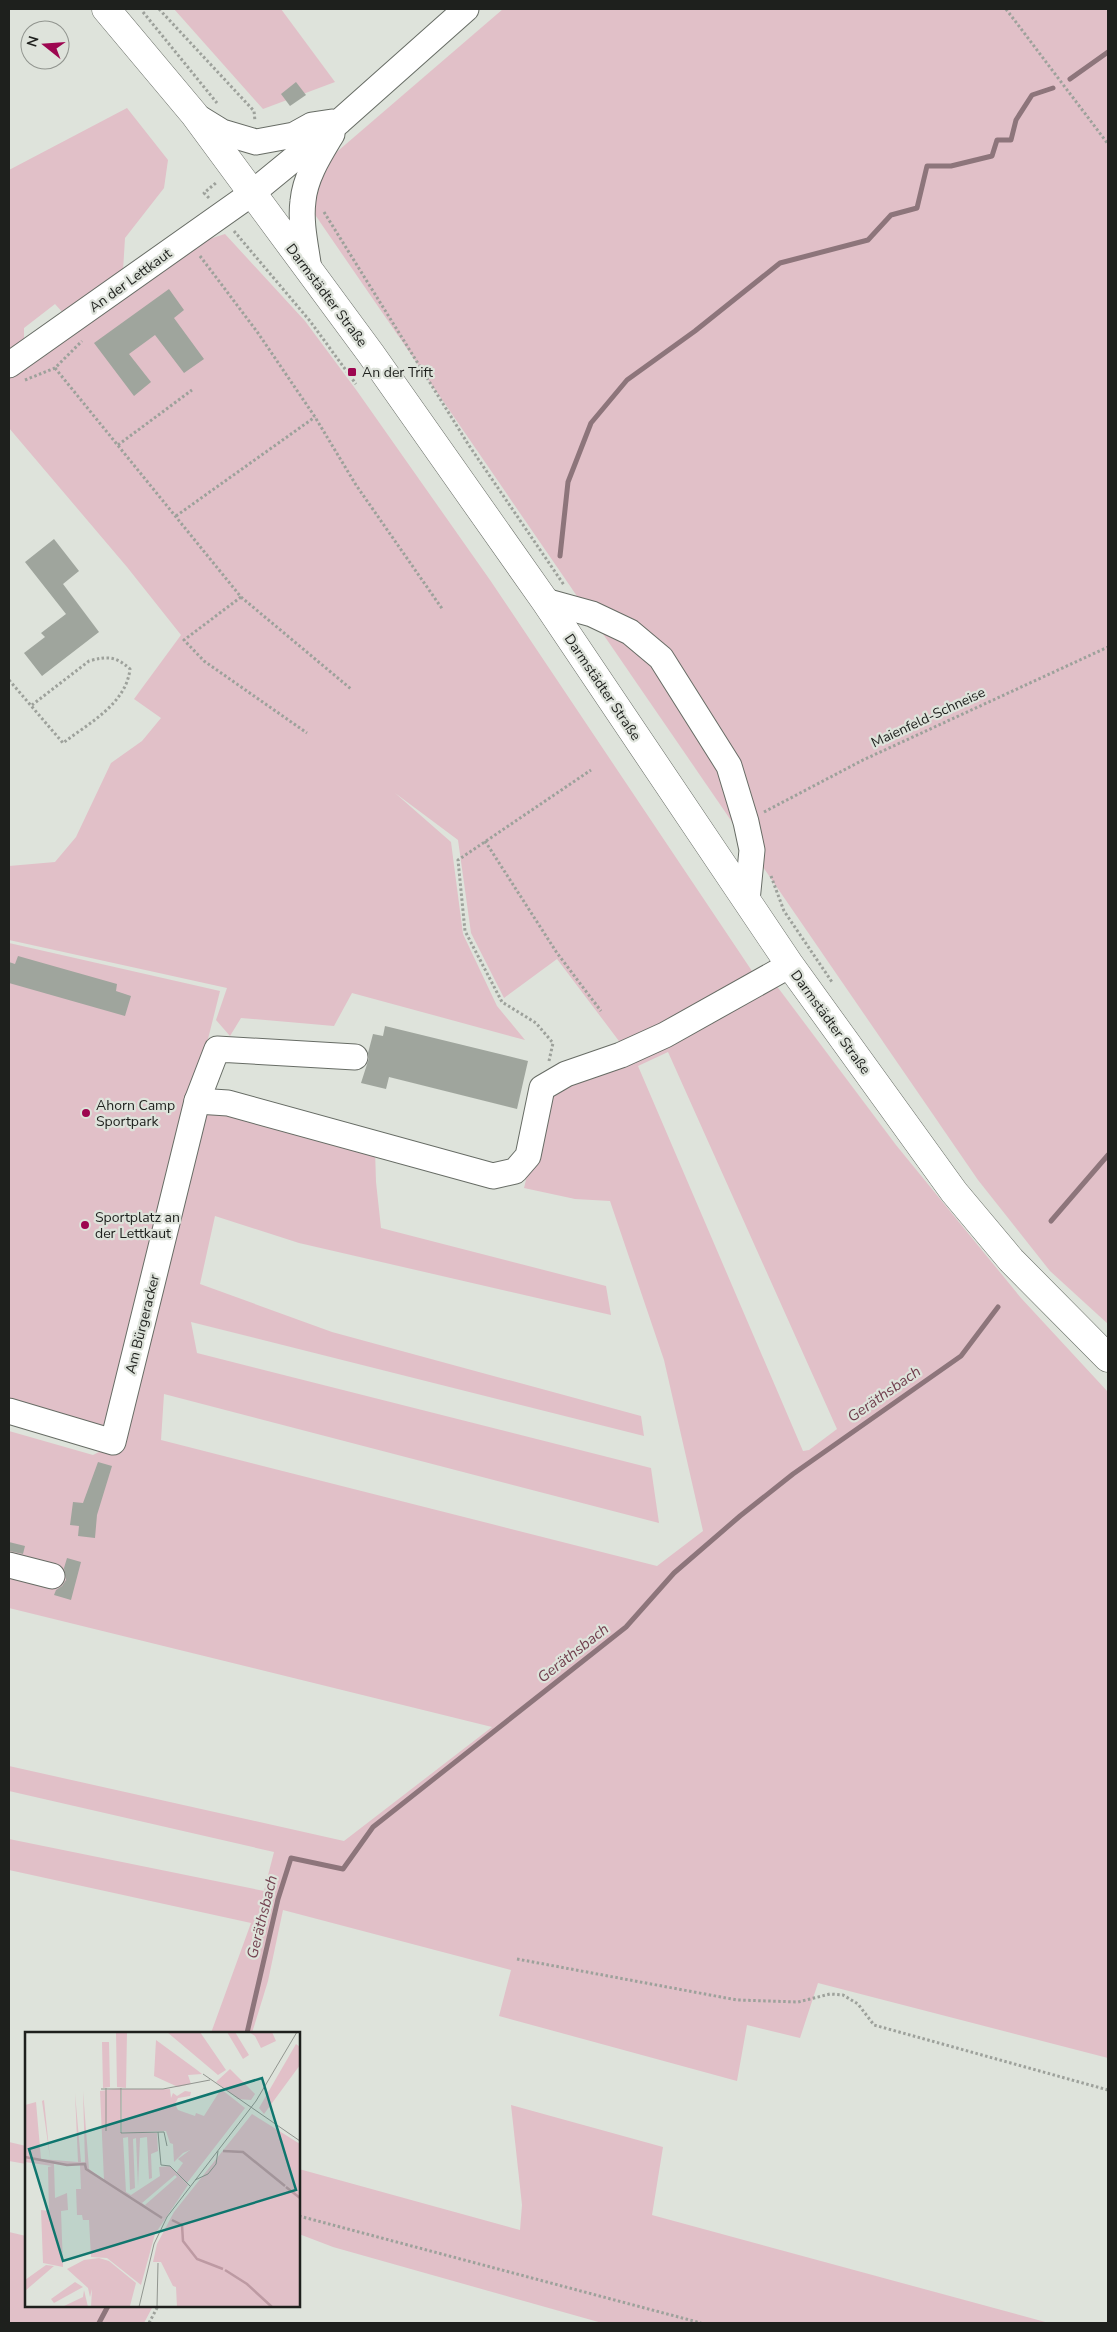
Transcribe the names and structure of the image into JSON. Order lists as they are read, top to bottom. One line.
{"streets":{"main road":["Darmstädter Straße"],"street":["An der Lettkaut","Am Bürgeracker"],"path":["Maienfeld-Schneise"]},"crossings":[["An der Lettkaut","Darmstädter Straße"]],"water":["Geräthsbach"],"places":{"transit":["An der Trift"],"other":["Ahorn Camp Sportpark","Sportplatz an der Lettkaut"]},"north":"left"}
